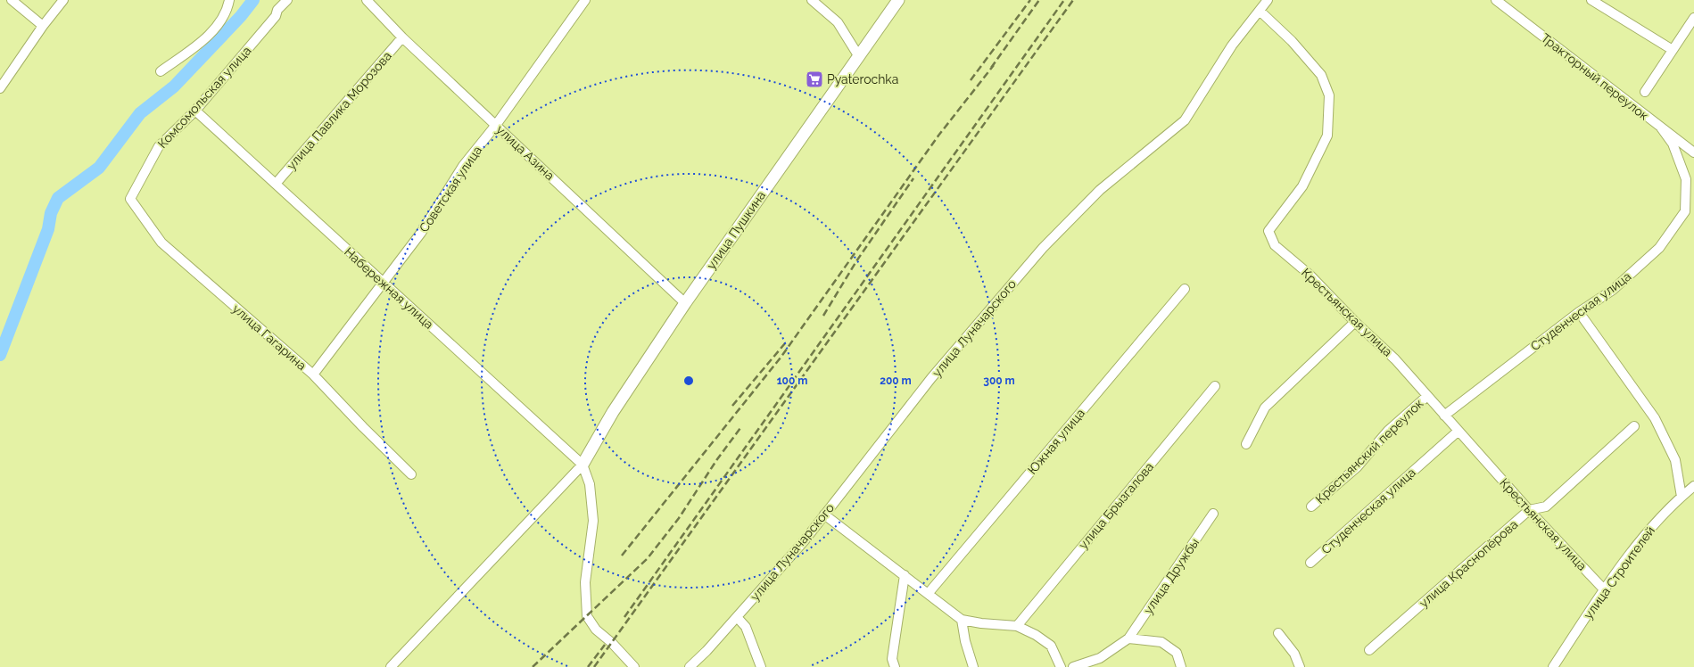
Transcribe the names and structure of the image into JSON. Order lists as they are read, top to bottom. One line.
{"streets":{"main road":["улица Пушкина"],"street":["Тракторный переулок","Комсомольская улица","улица Павлика Морозова","улица Азина","Советская улица","Набережная улица","Студенческая улица","Крестьянская улица","улица Луначарского","улица Гагарина","Южная улица","Крестьянский переулок","улица Брызгалова","улица Краснопёрова","улица Строителей","улица Дружбы"]},"crossings":[["Тракторный переулок","Студенческая улица"],["Комсомольская улица","Набережная улица"],["Комсомольская улица","улица Гагарина"],["улица Павлика Морозова","улица Азина"],["улица Павлика Морозова","Набережная улица"],["улица Азина","Советская улица"],["улица Азина","улица Пушкина"],["Советская улица","Набережная улица"],["Советская улица","улица Гагарина"],["улица Пушкина","Набережная улица"],["Студенческая улица","Крестьянская улица"],["Крестьянская улица","улица Луначарского"],["Крестьянская улица","Крестьянский переулок"],["Крестьянская улица","улица Краснопёрова"],["Крестьянская улица","улица Строителей"]],"places":{"supermarket":["Pyaterochka"]},"rings":["100 m","200 m","300 m"]}
